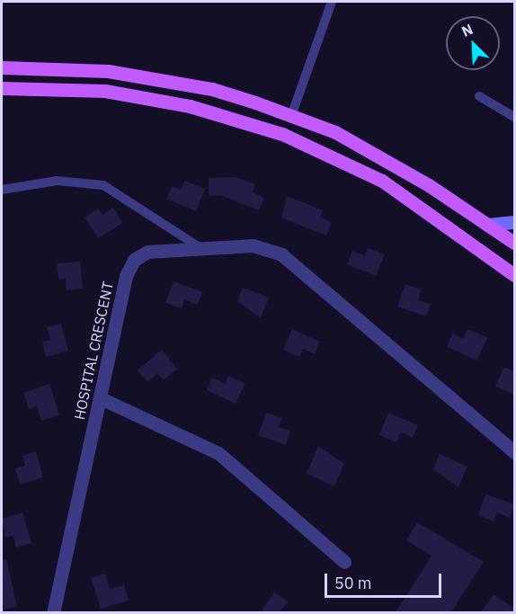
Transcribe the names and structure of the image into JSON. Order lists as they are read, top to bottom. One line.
{"streets":{"street":["HOSPITAL CRESCENT"]},"scale_bar":"50 m","north":"top left"}
